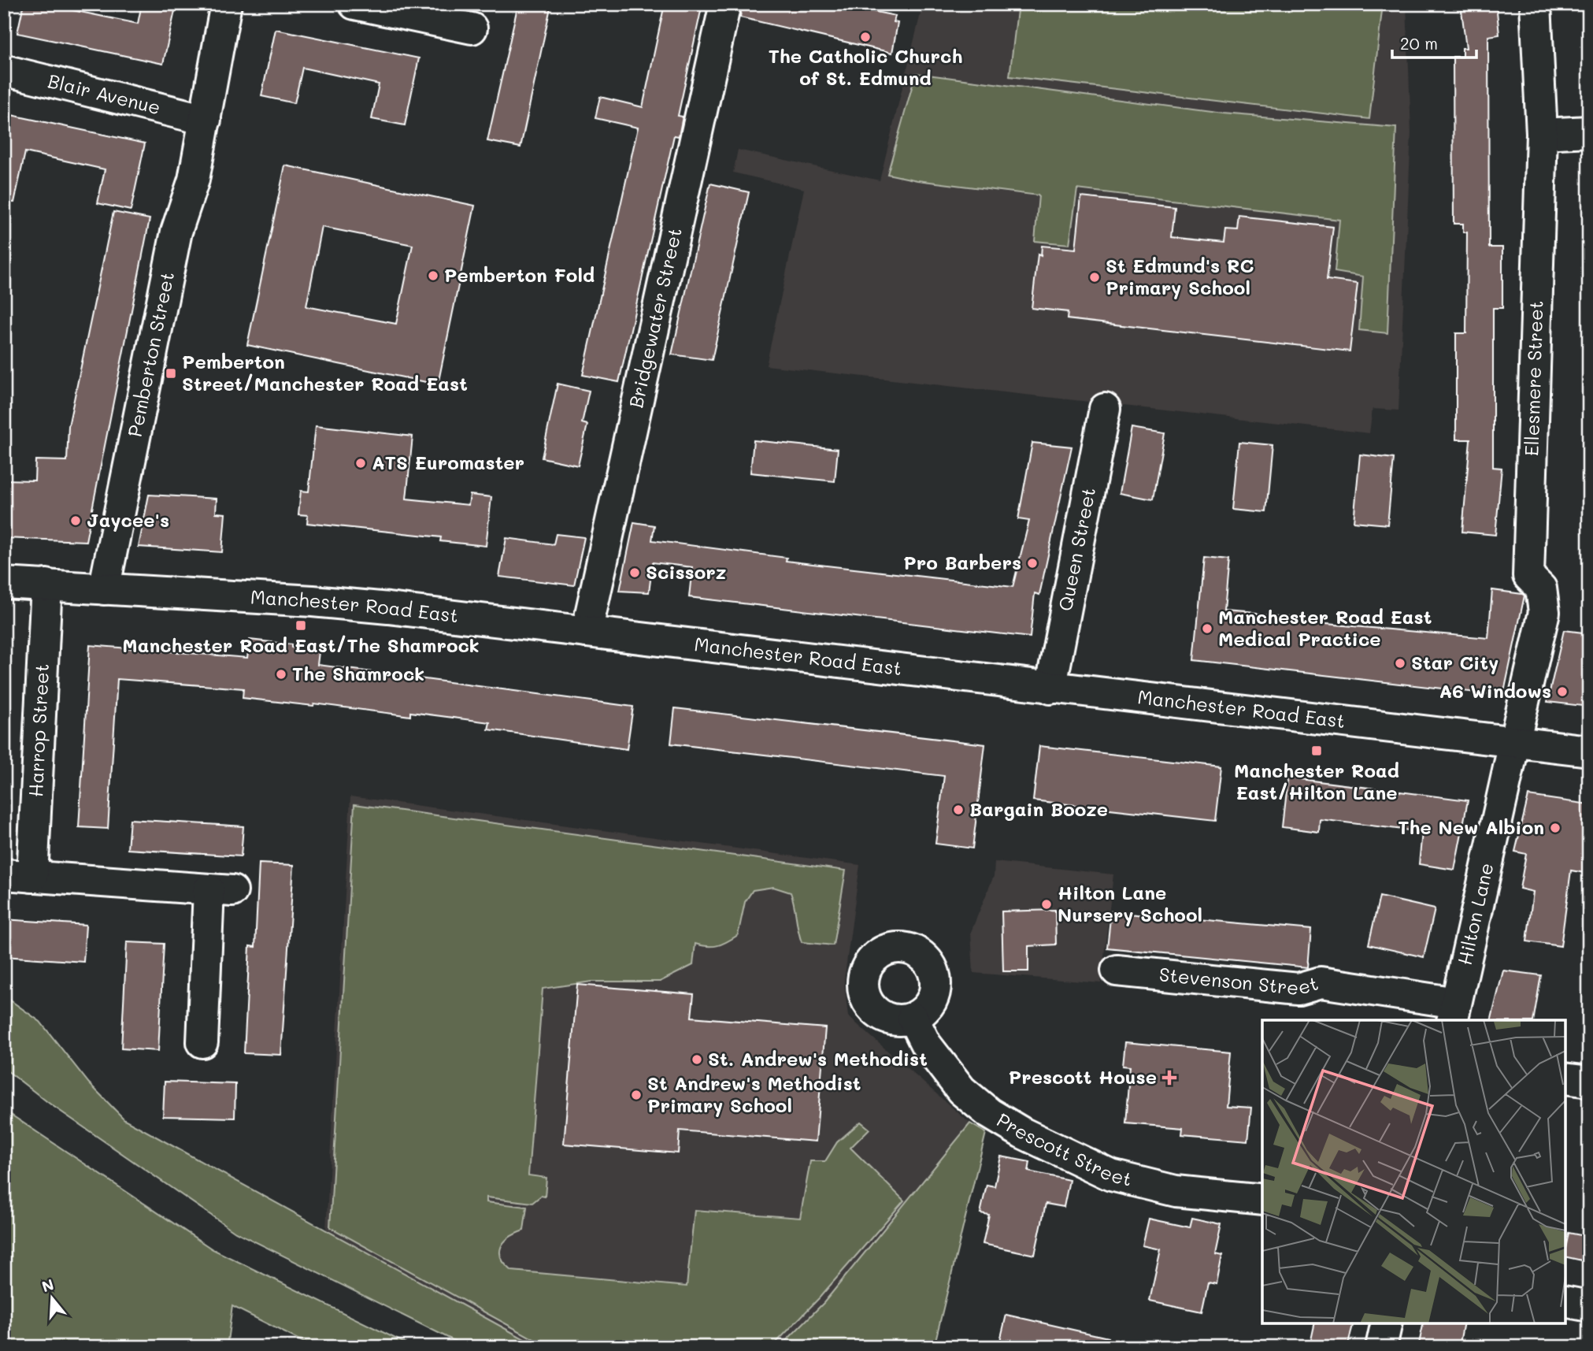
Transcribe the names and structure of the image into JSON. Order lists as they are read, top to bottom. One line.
{"streets":{"street":["Blair Avenue","Bridgewater Street","Pemberton Street","Ellesmere Street","Queen Street","Manchester Road East","Harrop Street","Hilton Lane","Stevenson Street","Prescott Street"]},"crossings":[["Blair Avenue","Pemberton Street"],["Bridgewater Street","Manchester Road East"],["Pemberton Street","Manchester Road East"],["Ellesmere Street","Manchester Road East"],["Ellesmere Street","Hilton Lane"],["Queen Street","Manchester Road East"],["Manchester Road East","Harrop Street"],["Manchester Road East","Hilton Lane"],["Hilton Lane","Stevenson Street"]],"places":{"other":["The Catholic Church of St. Edmund","Pemberton Fold","St Edmund's RC Primary School","ATS Euromaster","Jaycee's","Pro Barbers","Scissorz","Manchester Road East Medical Practice","Star City","The Shamrock","A6 Windows","Bargain Booze","The New Albion","Hilton Lane Nursery School","St. Andrew's Methodist","St Andrew's Methodist Primary School"],"transit":["Pemberton Street/Manchester Road East","Manchester Road East/The Shamrock","Manchester Road East/Hilton Lane"],"health":["Prescott House"]},"scale_bar":"20 m","north":"top"}
